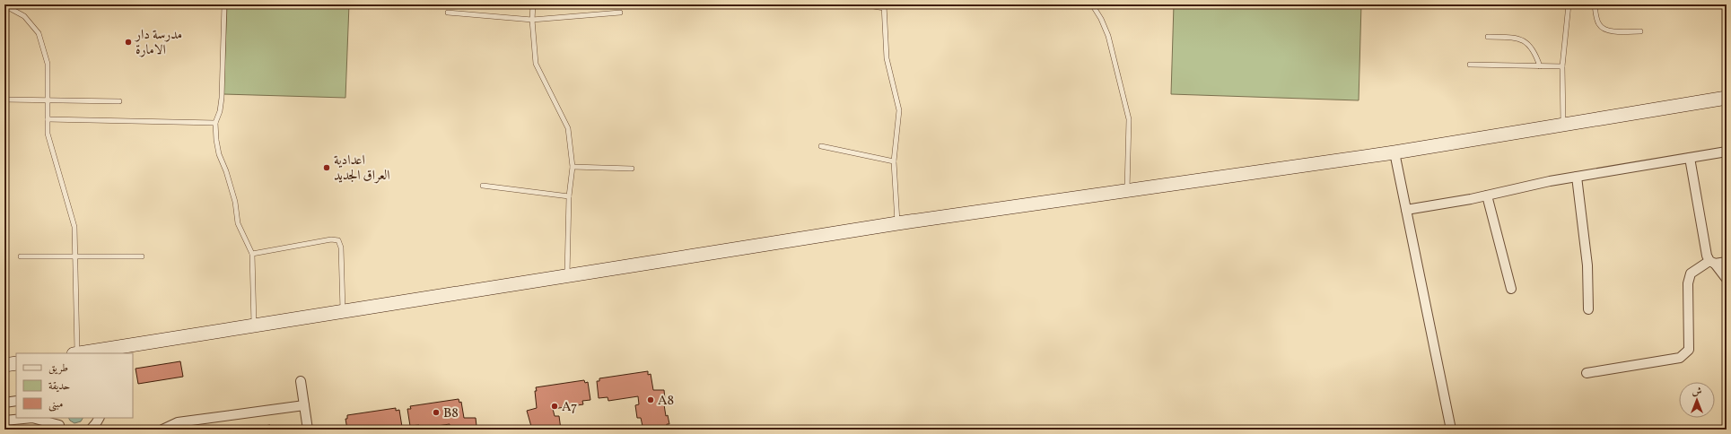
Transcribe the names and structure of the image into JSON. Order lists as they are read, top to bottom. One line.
{"places":["مدرسة دار الامارة","اعدادية العراق الجديد","A8","A7","B8"],"legend":["طريق","حديقة","مبنى"],"north":"top"}
